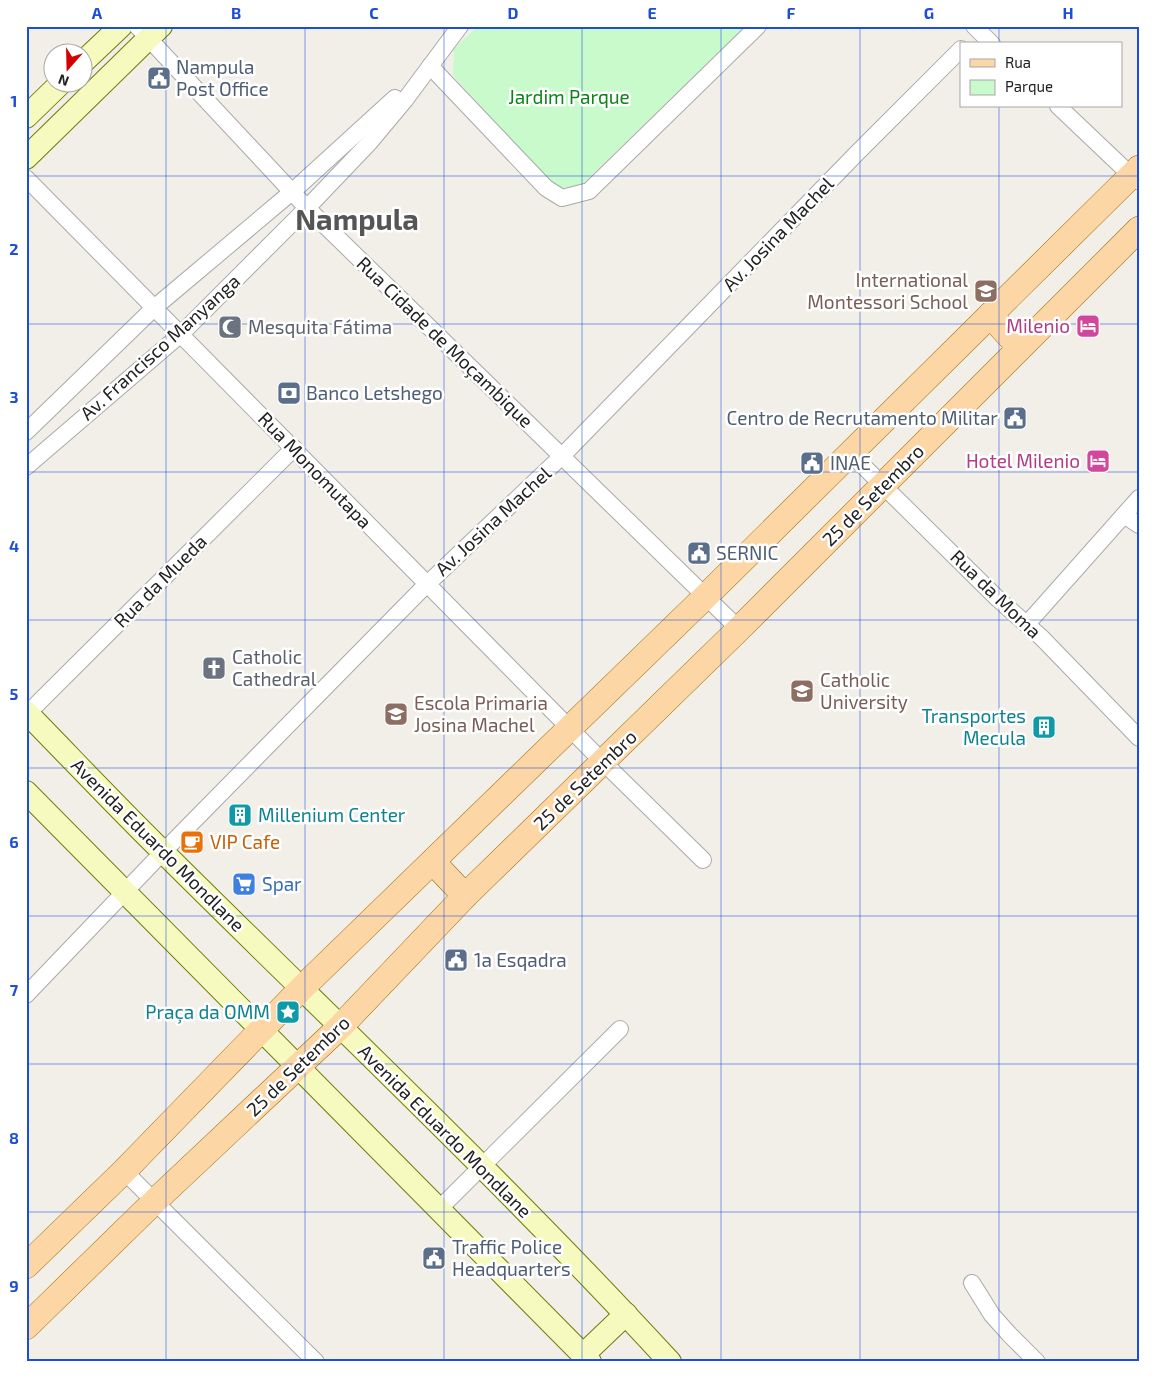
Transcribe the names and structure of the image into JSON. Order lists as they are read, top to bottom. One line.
{"streets":{"main road":["25 de Setembro","Avenida Eduardo Mondlane"],"street":["Av. Josina Machel","Rua Cidade de Moçambique","Av. Francisco Manyanga","Rua Monomutapa","Rua da Mueda","Rua da Moma"]},"crossings":[["Av. Josina Machel","Rua Cidade de Moçambique"],["Av. Josina Machel","Rua Monomutapa"],["Av. Josina Machel","Avenida Eduardo Mondlane"],["Rua Cidade de Moçambique","Av. Francisco Manyanga"],["Rua Cidade de Moçambique","25 de Setembro"],["Av. Francisco Manyanga","Rua Monomutapa"],["Rua Monomutapa","25 de Setembro"],["Rua Monomutapa","Rua da Mueda"],["25 de Setembro","Rua da Moma"],["25 de Setembro","Avenida Eduardo Mondlane"],["Rua da Mueda","Avenida Eduardo Mondlane"]],"districts":["Nampula"],"parks":["Jardim Parque"],"places":{"public building":["Nampula Post Office","Centro de Recrutamento Militar","INAE","SERNIC","1a Esqadra","Traffic Police Headquarters"],"school or university":["International Montessori School","Catholic University","Escola Primaria Josina Machel"],"hotel":["Milenio","Hotel Milenio"],"mosque":["Mesquita Fátima"],"bank":["Banco Letshego"],"church":["Catholic Cathedral"],"building":["Transportes Mecula","Millenium Center"],"cafe":["VIP Cafe"],"supermarket":["Spar"],"place":["Praça da OMM"]},"legend":["Rua","Parque"],"north":"bottom","grid":{"columns":["A","B","C","D","E","F","G","H"],"rows":["1","2","3","4","5","6","7","8","9"]}}
